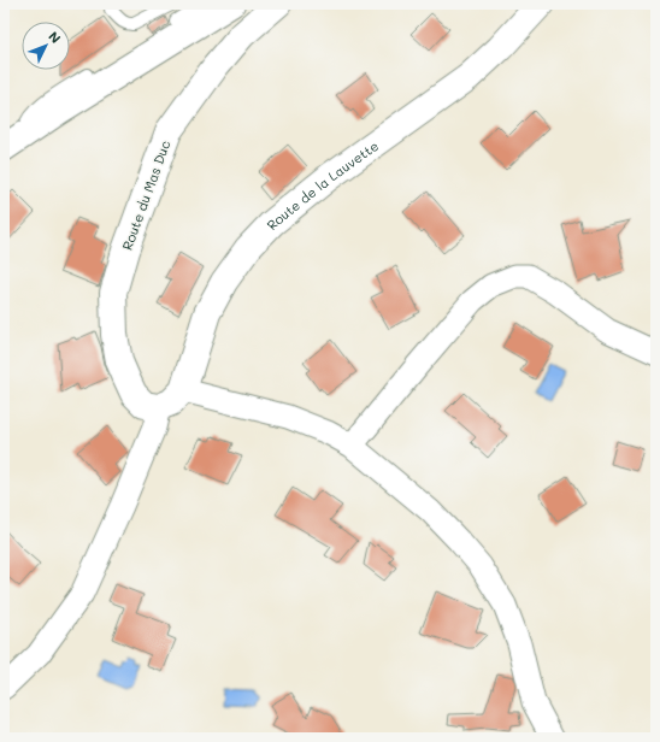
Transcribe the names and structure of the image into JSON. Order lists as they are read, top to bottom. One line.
{"streets":{"street":["Route de la Lauvette","Route du Mas Duc"]},"north":"top right"}
